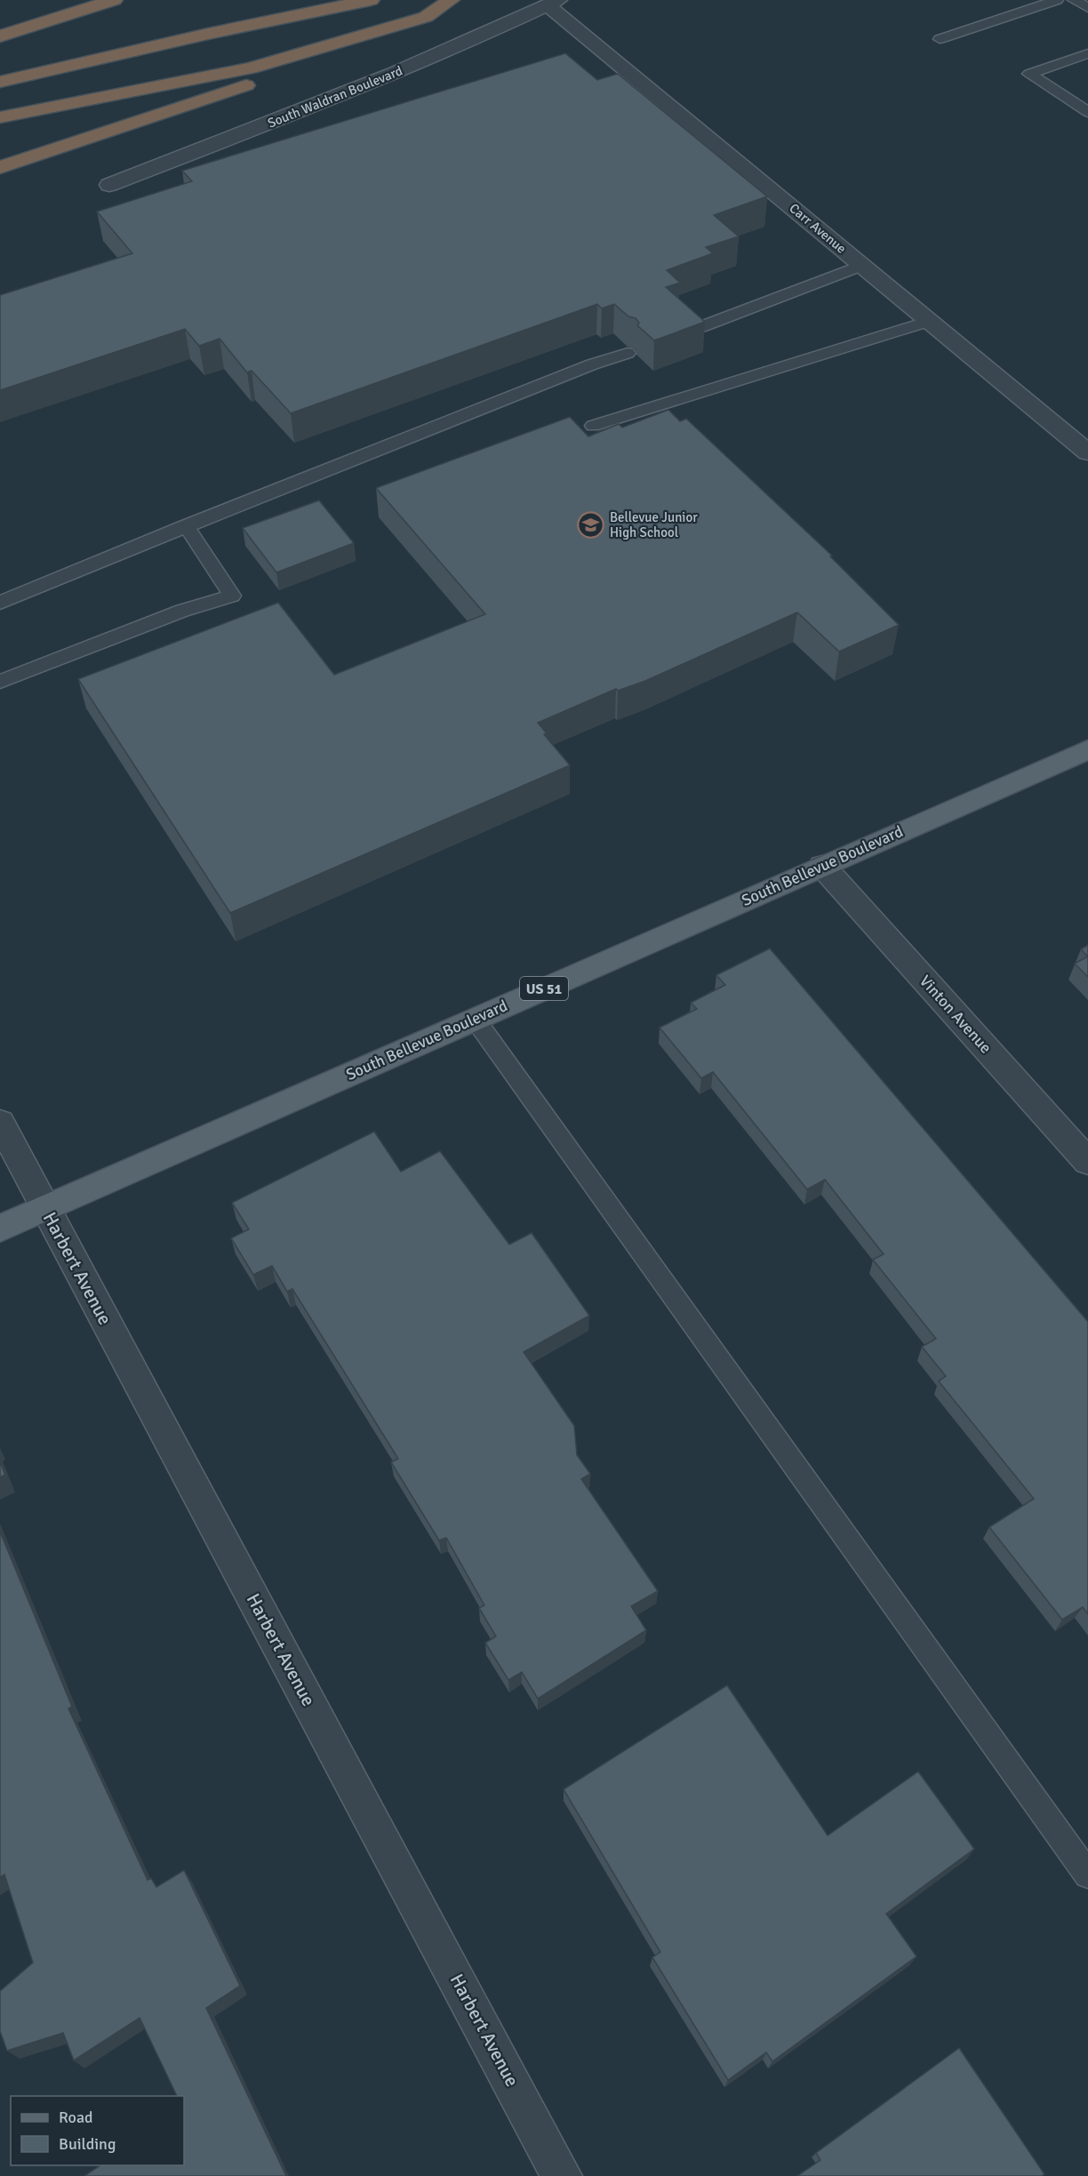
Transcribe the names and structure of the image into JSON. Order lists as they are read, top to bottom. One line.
{"streets":{"main road":["South Bellevue Boulevard","US 51"],"street":["South Waldran Boulevard","Carr Avenue","Vinton Avenue","Harbert Avenue"]},"crossings":[["South Waldran Boulevard","Carr Avenue"],["South Bellevue Boulevard","Vinton Avenue"],["South Bellevue Boulevard","Harbert Avenue"]],"places":{"school or university":["Bellevue Junior High School"]},"legend":["Road","Building"]}
